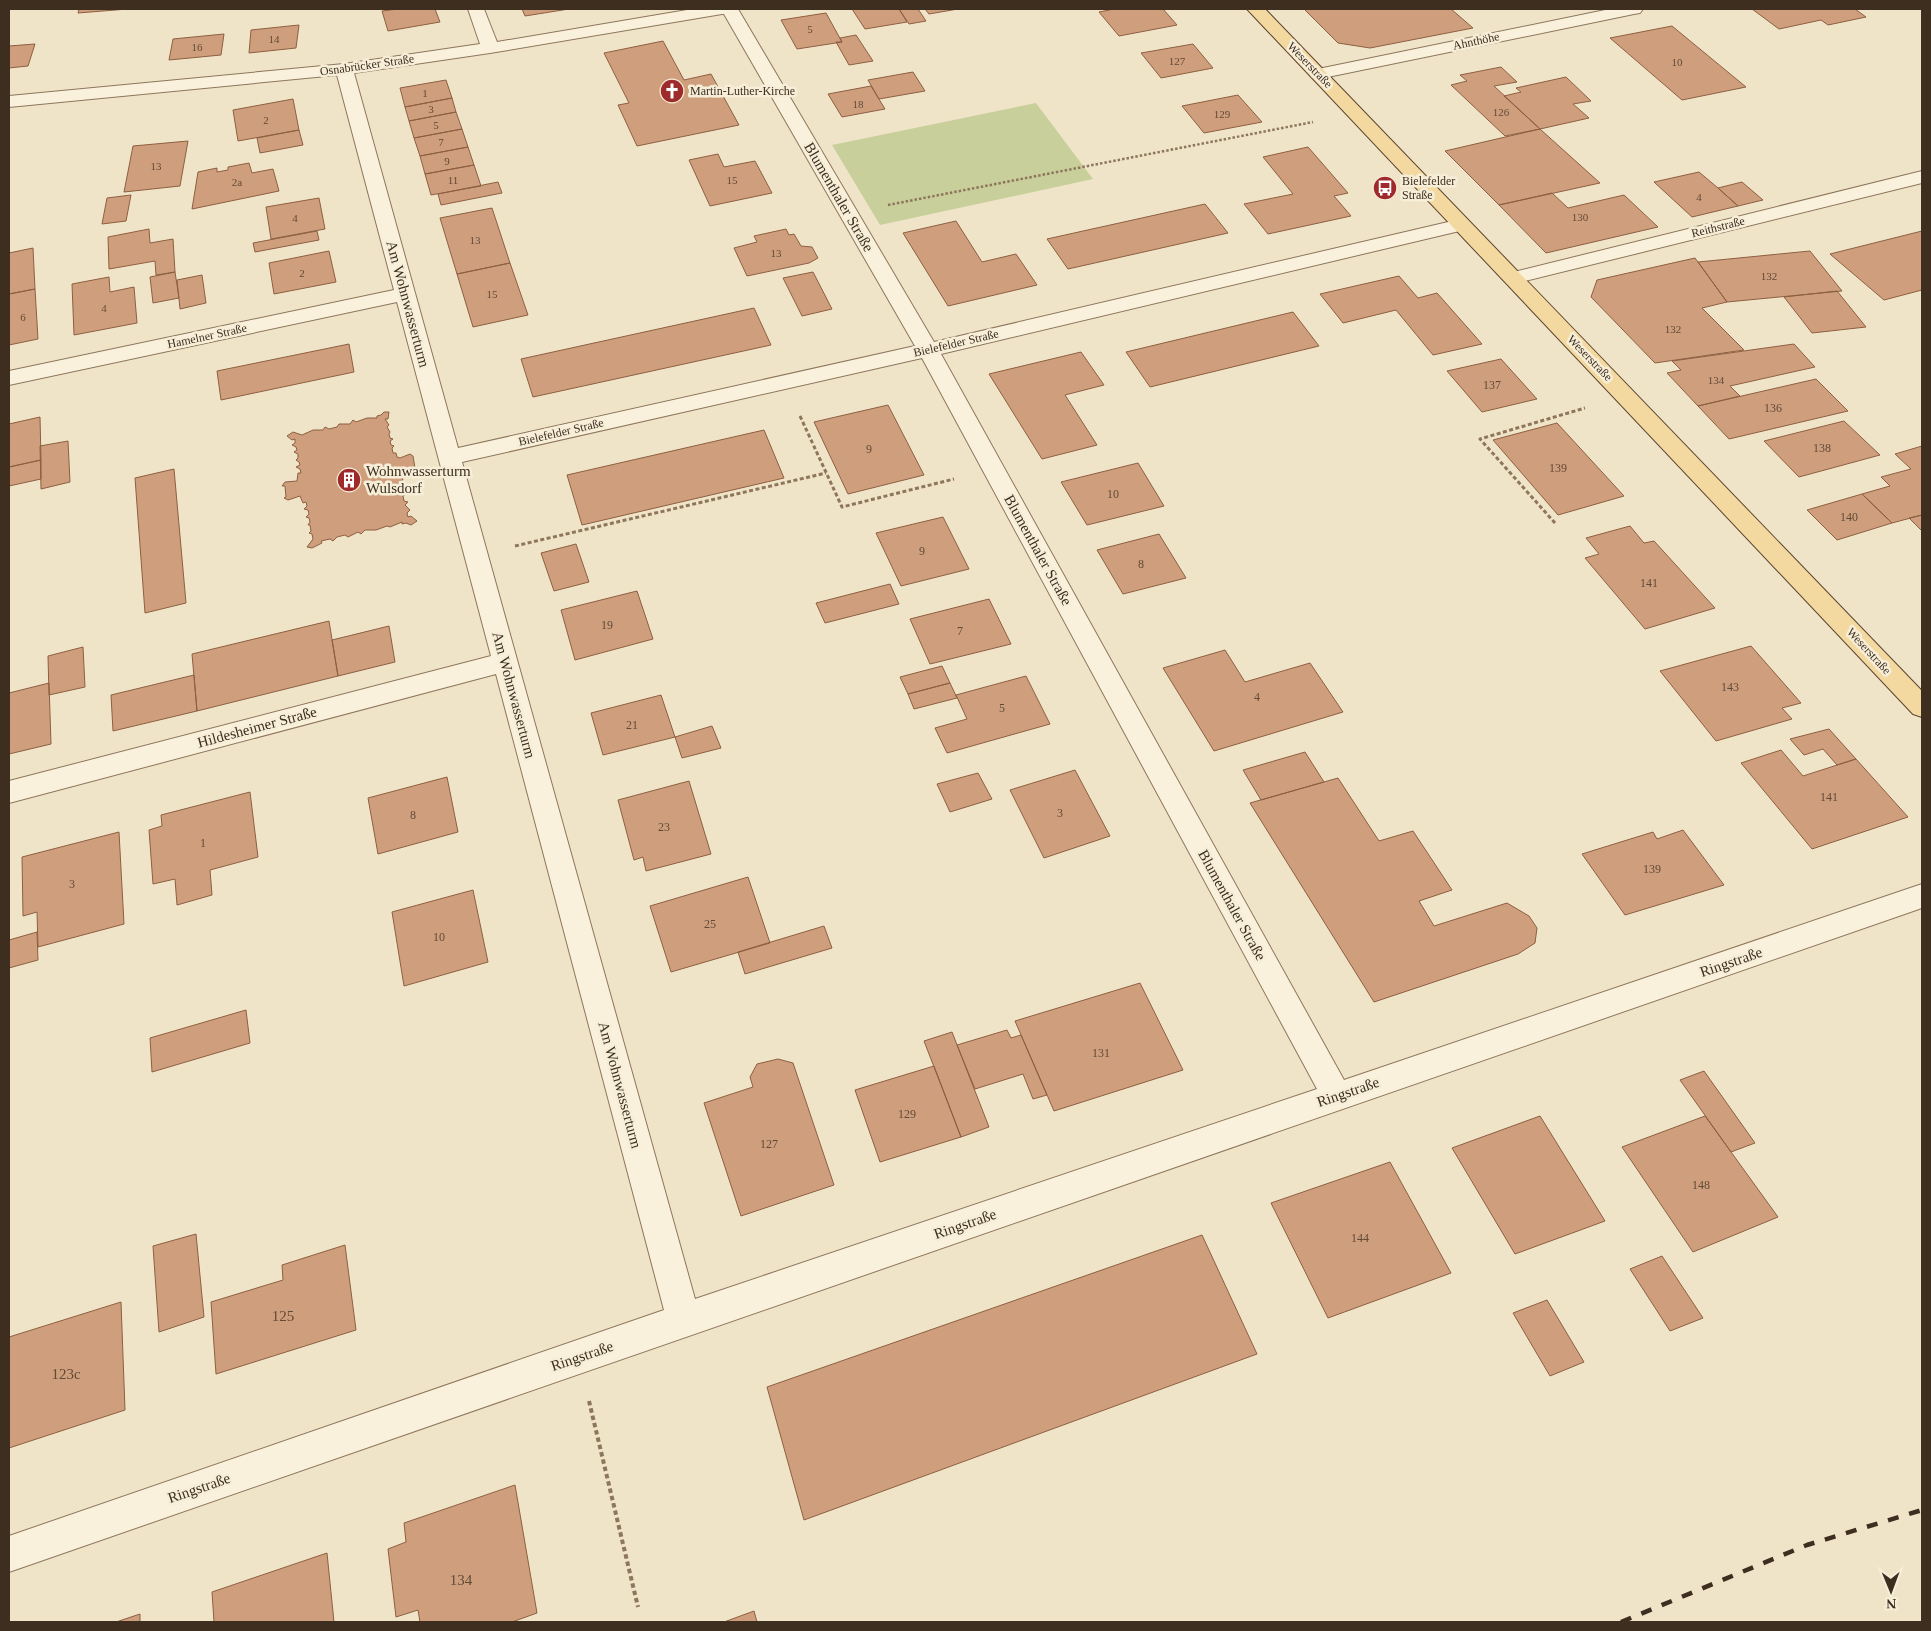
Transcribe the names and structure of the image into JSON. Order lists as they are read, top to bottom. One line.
{"streets":{"main road":["Weserstraße"],"street":["Ahnthöhe","Osnabrücker Straße","Blumenthaler Straße","Reithstraße","Am Wohnwasserturm","Hamelner Straße","Bielefelder Straße","Hildesheimer Straße","Ringstraße"]},"crossings":[["Ahnthöhe","Weserstraße"],["Osnabrücker Straße","Am Wohnwasserturm"],["Weserstraße","Reithstraße"],["Weserstraße","Bielefelder Straße"],["Blumenthaler Straße","Bielefelder Straße"],["Blumenthaler Straße","Ringstraße"],["Am Wohnwasserturm","Hamelner Straße"],["Am Wohnwasserturm","Bielefelder Straße"],["Am Wohnwasserturm","Hildesheimer Straße"],["Am Wohnwasserturm","Ringstraße"]],"places":{"church":["Martin-Luther-Kirche"],"bus stop":["Bielefelder Straße"],"building":["Wohnwasserturm Wulsdorf"]},"house_numbers":["5","14","16","127","10","1","18","3","126","129","2","5","7","9","13","11","15","2a","4","130","4","13","13","2","132","15","4","6","132","134","137","136","138","9","139","10","140","9","8","141","19","7","143","4","5","21","141","3","8","23","1","139","3","25","10","131","129","127","148","144","125","123c","134"],"north":"bottom"}
